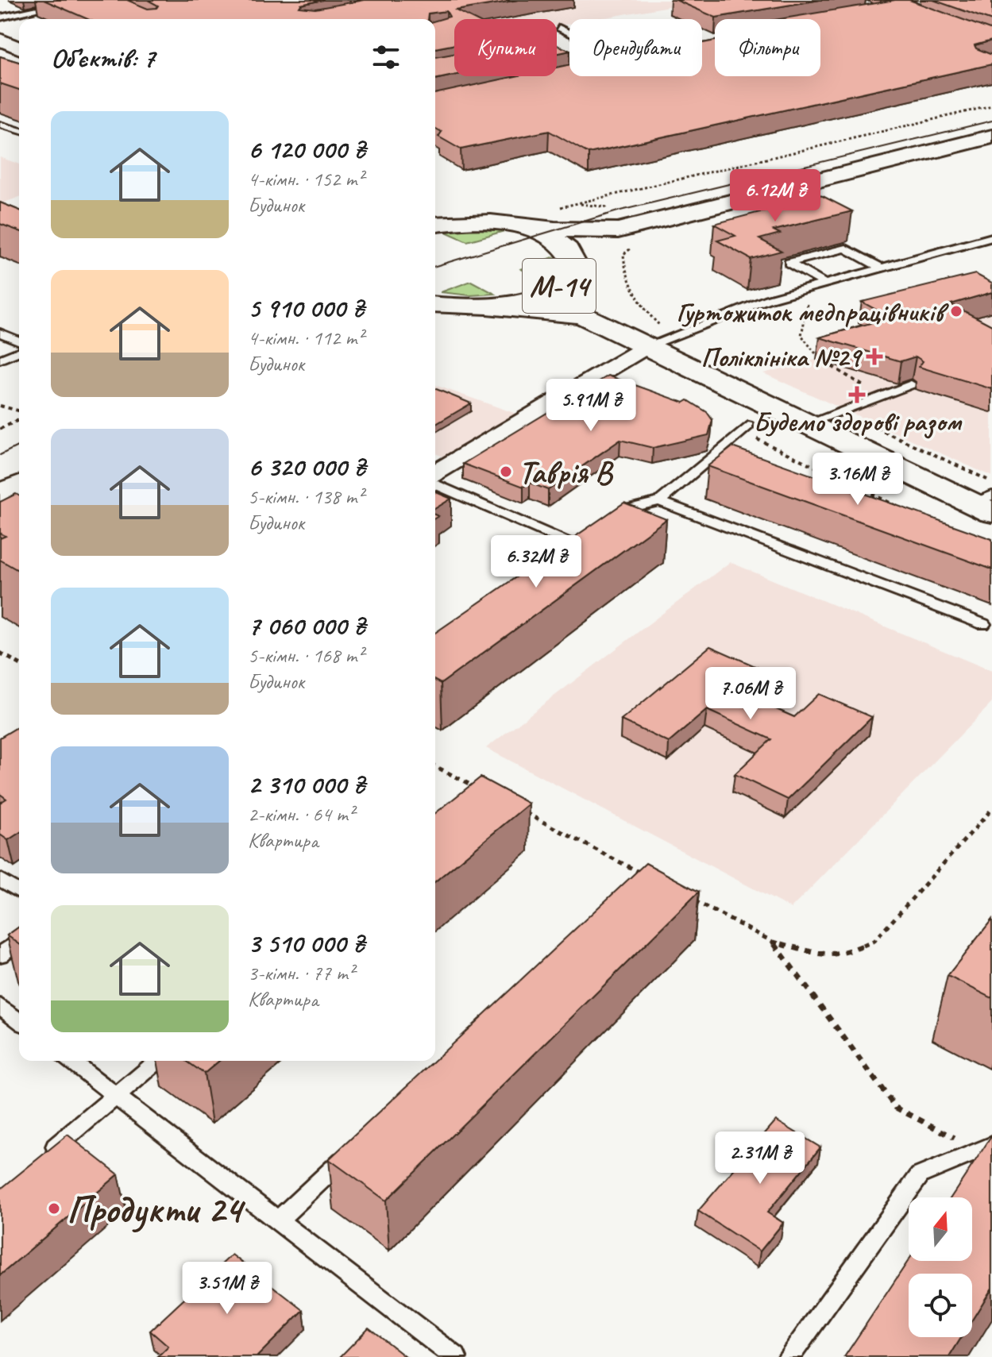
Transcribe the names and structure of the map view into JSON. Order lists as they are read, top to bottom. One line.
{"streets":{"main road":["М-14"]},"places":{"other":["Гуртожиток медпрацівників","Таврія В","Продукти 24"],"health":["Поліклініка №29","Будемо здорові разом"]},"north":"top","page":{"chip":["Купити","Орендувати","Фільтри"],"heading":"Об’єктів: 7","list":[{"name":"6 120 000 ₴","note":"4-кімн. · 152 m² · Будинок"},{"name":"5 910 000 ₴","note":"4-кімн. · 112 m² · Будинок"},{"name":"6 320 000 ₴","note":"5-кімн. · 138 m² · Будинок"},{"name":"7 060 000 ₴","note":"5-кімн. · 168 m² · Будинок"},{"name":"2 310 000 ₴","note":"2-кімн. · 64 m² · Квартира"},{"name":"3 510 000 ₴","note":"3-кімн. · 77 m² · Квартира"}],"price":["6.12M ₴","5.91M ₴","3.16M ₴","6.32M ₴","7.06M ₴","2.31M ₴","3.51M ₴"]}}
